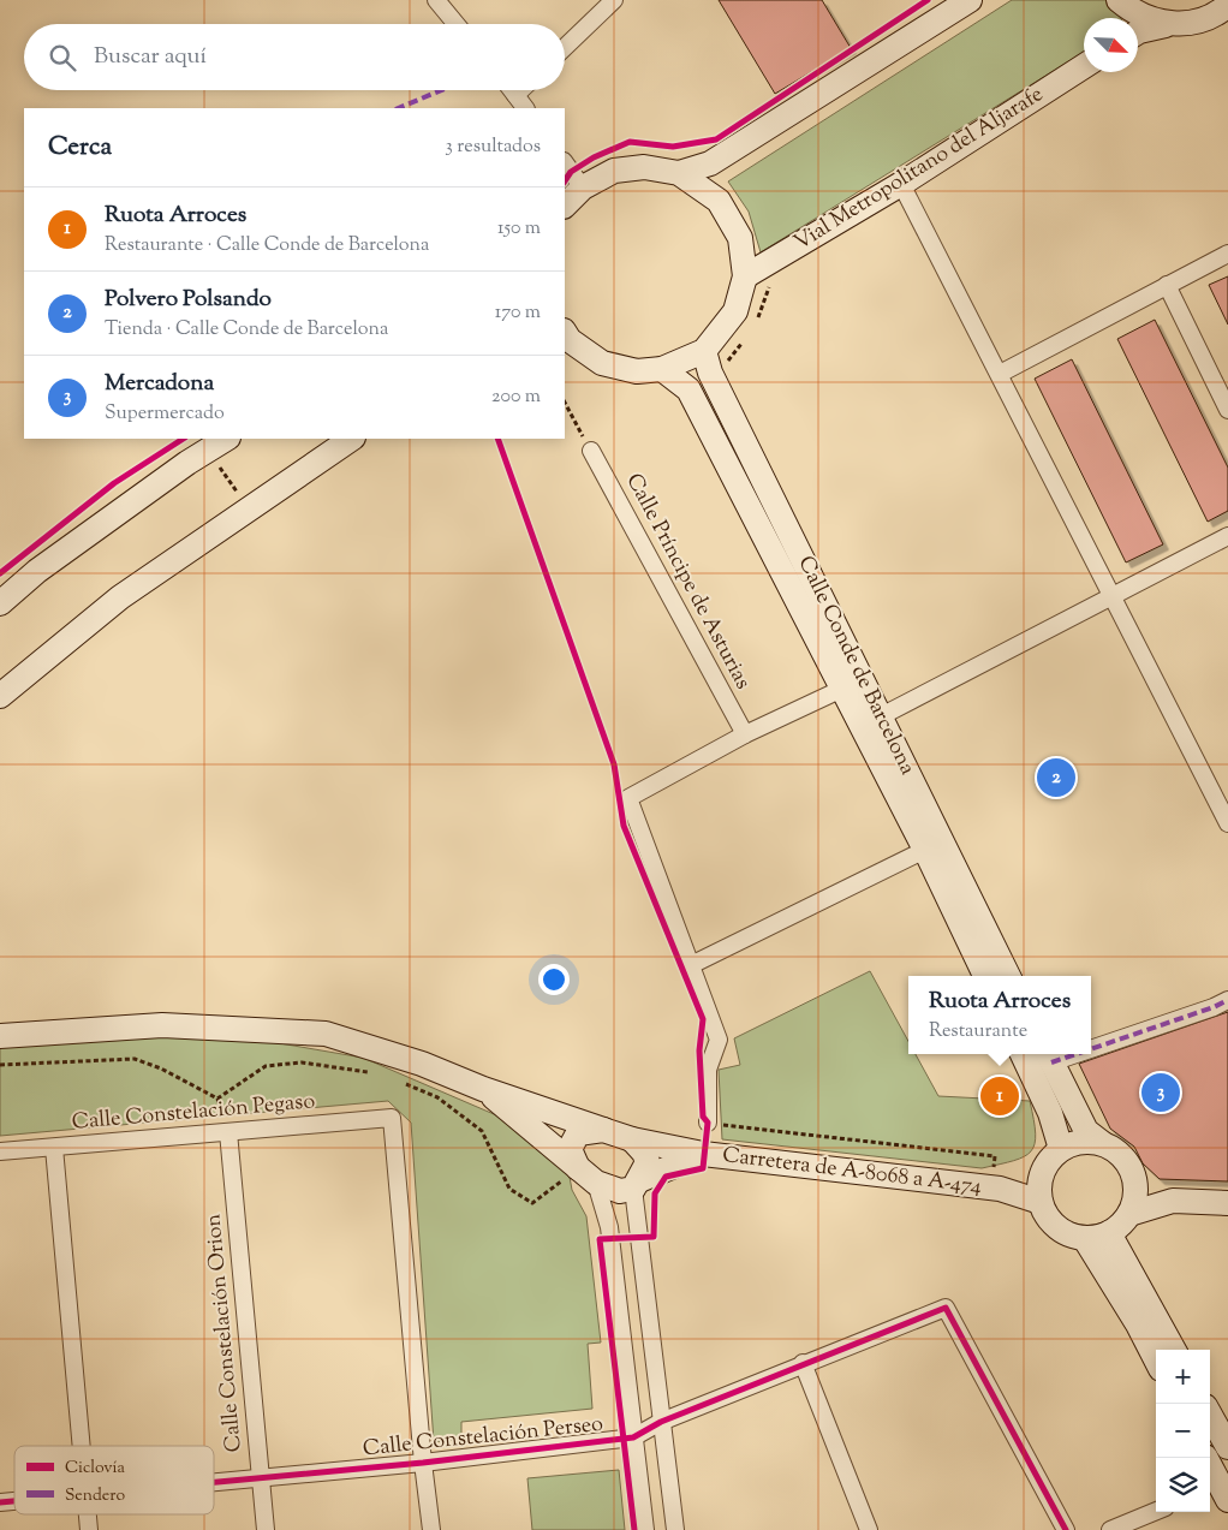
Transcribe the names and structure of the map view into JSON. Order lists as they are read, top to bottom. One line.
{"streets":{"main road":["Vial Metropolitano del Aljarafe","Calle Conde de Barcelona","Carretera de A-8068 a A-474"],"street":["Calle Príncipe de Asturias","Calle Constelación Pegaso","Calle Constelación Orion","Calle Constelación Perseo"]},"crossings":[["Calle Constelación Pegaso","Calle Constelación Orion"],["Calle Constelación Pegaso","Calle Constelación Perseo"],["Calle Constelación Orion","Calle Constelación Perseo"]],"legend":["Ciclovía","Sendero"],"north":"bottom right","page":{"search":"Buscar aquí","heading":["Cerca","3 resultados"],"list":[{"mark":"1","name":"Ruota Arroces","note":"Restaurante · Calle Conde de Barcelona","value":"150 m"},{"mark":"2","name":"Polvero Polsando","note":"Tienda · Calle Conde de Barcelona","value":"170 m"},{"mark":"3","name":"Mercadona","note":"Supermercado","value":"200 m"}],"pins":["2","3","1"],"popup":["Ruota Arroces","Restaurante"],"map_buttons":["+","−"]}}
